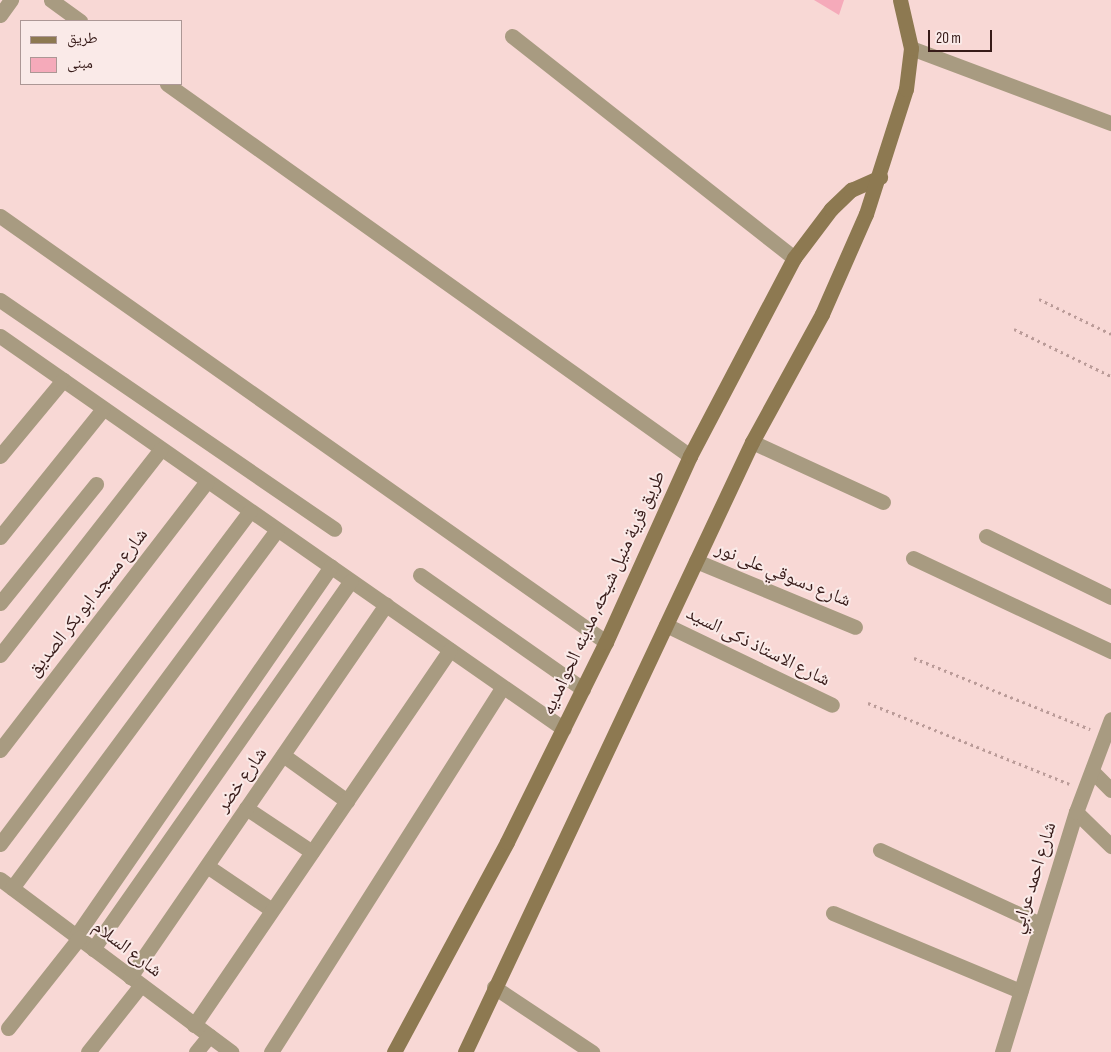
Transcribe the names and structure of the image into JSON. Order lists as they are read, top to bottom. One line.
{"streets":{"main road":["طريق قرية منيل شيحه, مدينه الحوامديه"],"street":["شارع دسوقي على نور","شارع مسجد ابو بكر الصديق","شارع الاستاذ ذكى السيد","شارع خضر","شارع احمد عرابي","شارع السلام"]},"crossings":[["شارع خضر","شارع السلام"]],"legend":["طريق","مبنى"],"scale_bar":"20 m"}
